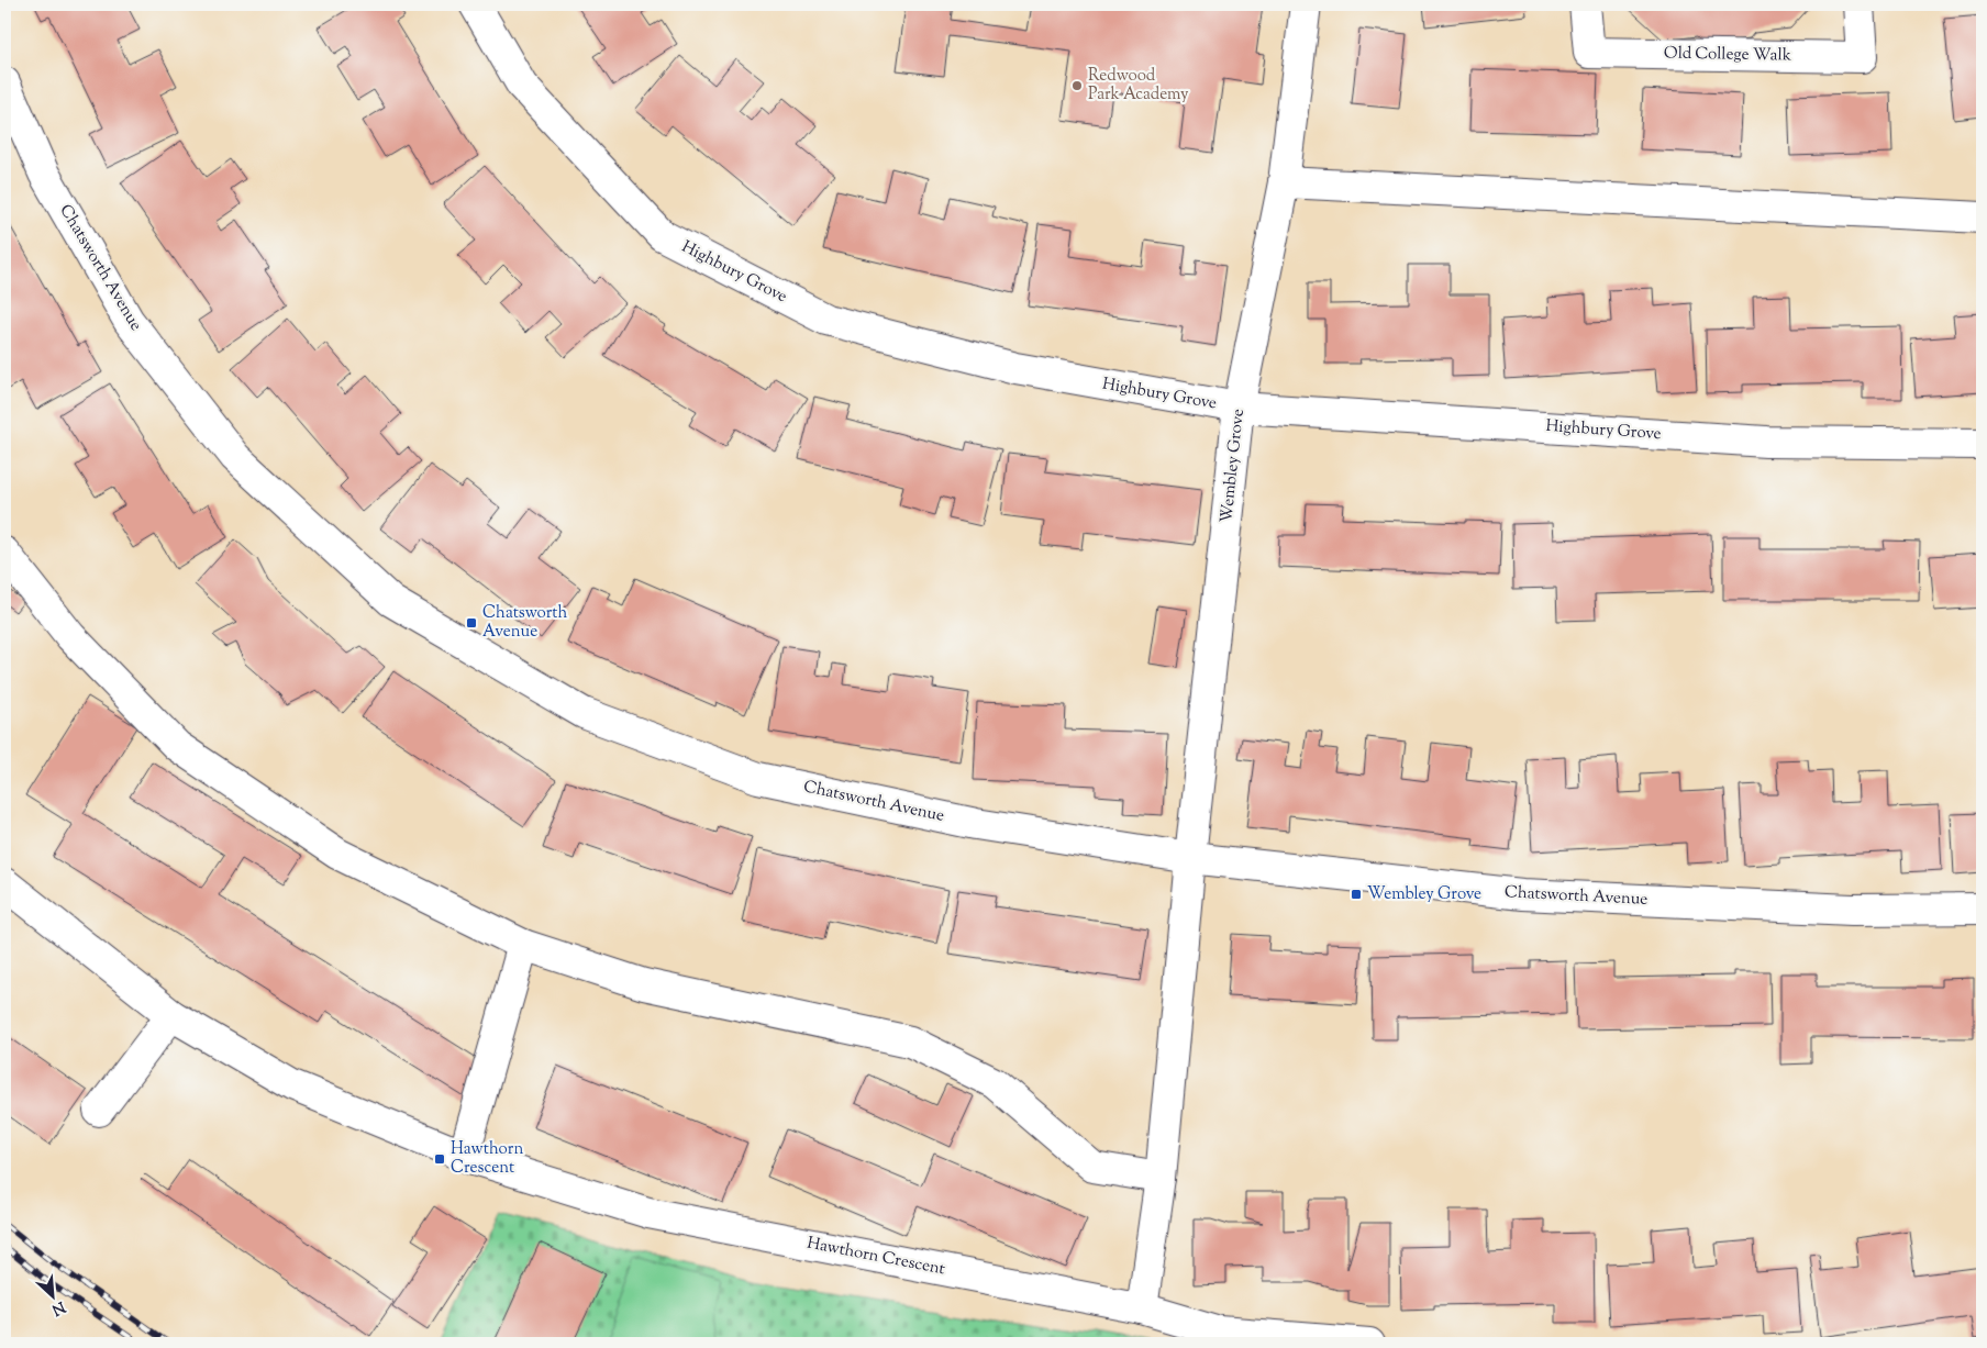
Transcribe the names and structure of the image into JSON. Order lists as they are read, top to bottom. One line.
{"streets":{"street":["Old College Walk","Chatsworth Avenue","Highbury Grove","Wembley Grove","Hawthorn Crescent"]},"crossings":[["Chatsworth Avenue","Wembley Grove"],["Highbury Grove","Wembley Grove"],["Wembley Grove","Hawthorn Crescent"]],"places":{"other":["Redwood Park Academy"],"transit":["Chatsworth Avenue","Wembley Grove","Hawthorn Crescent"]},"north":"bottom right"}
